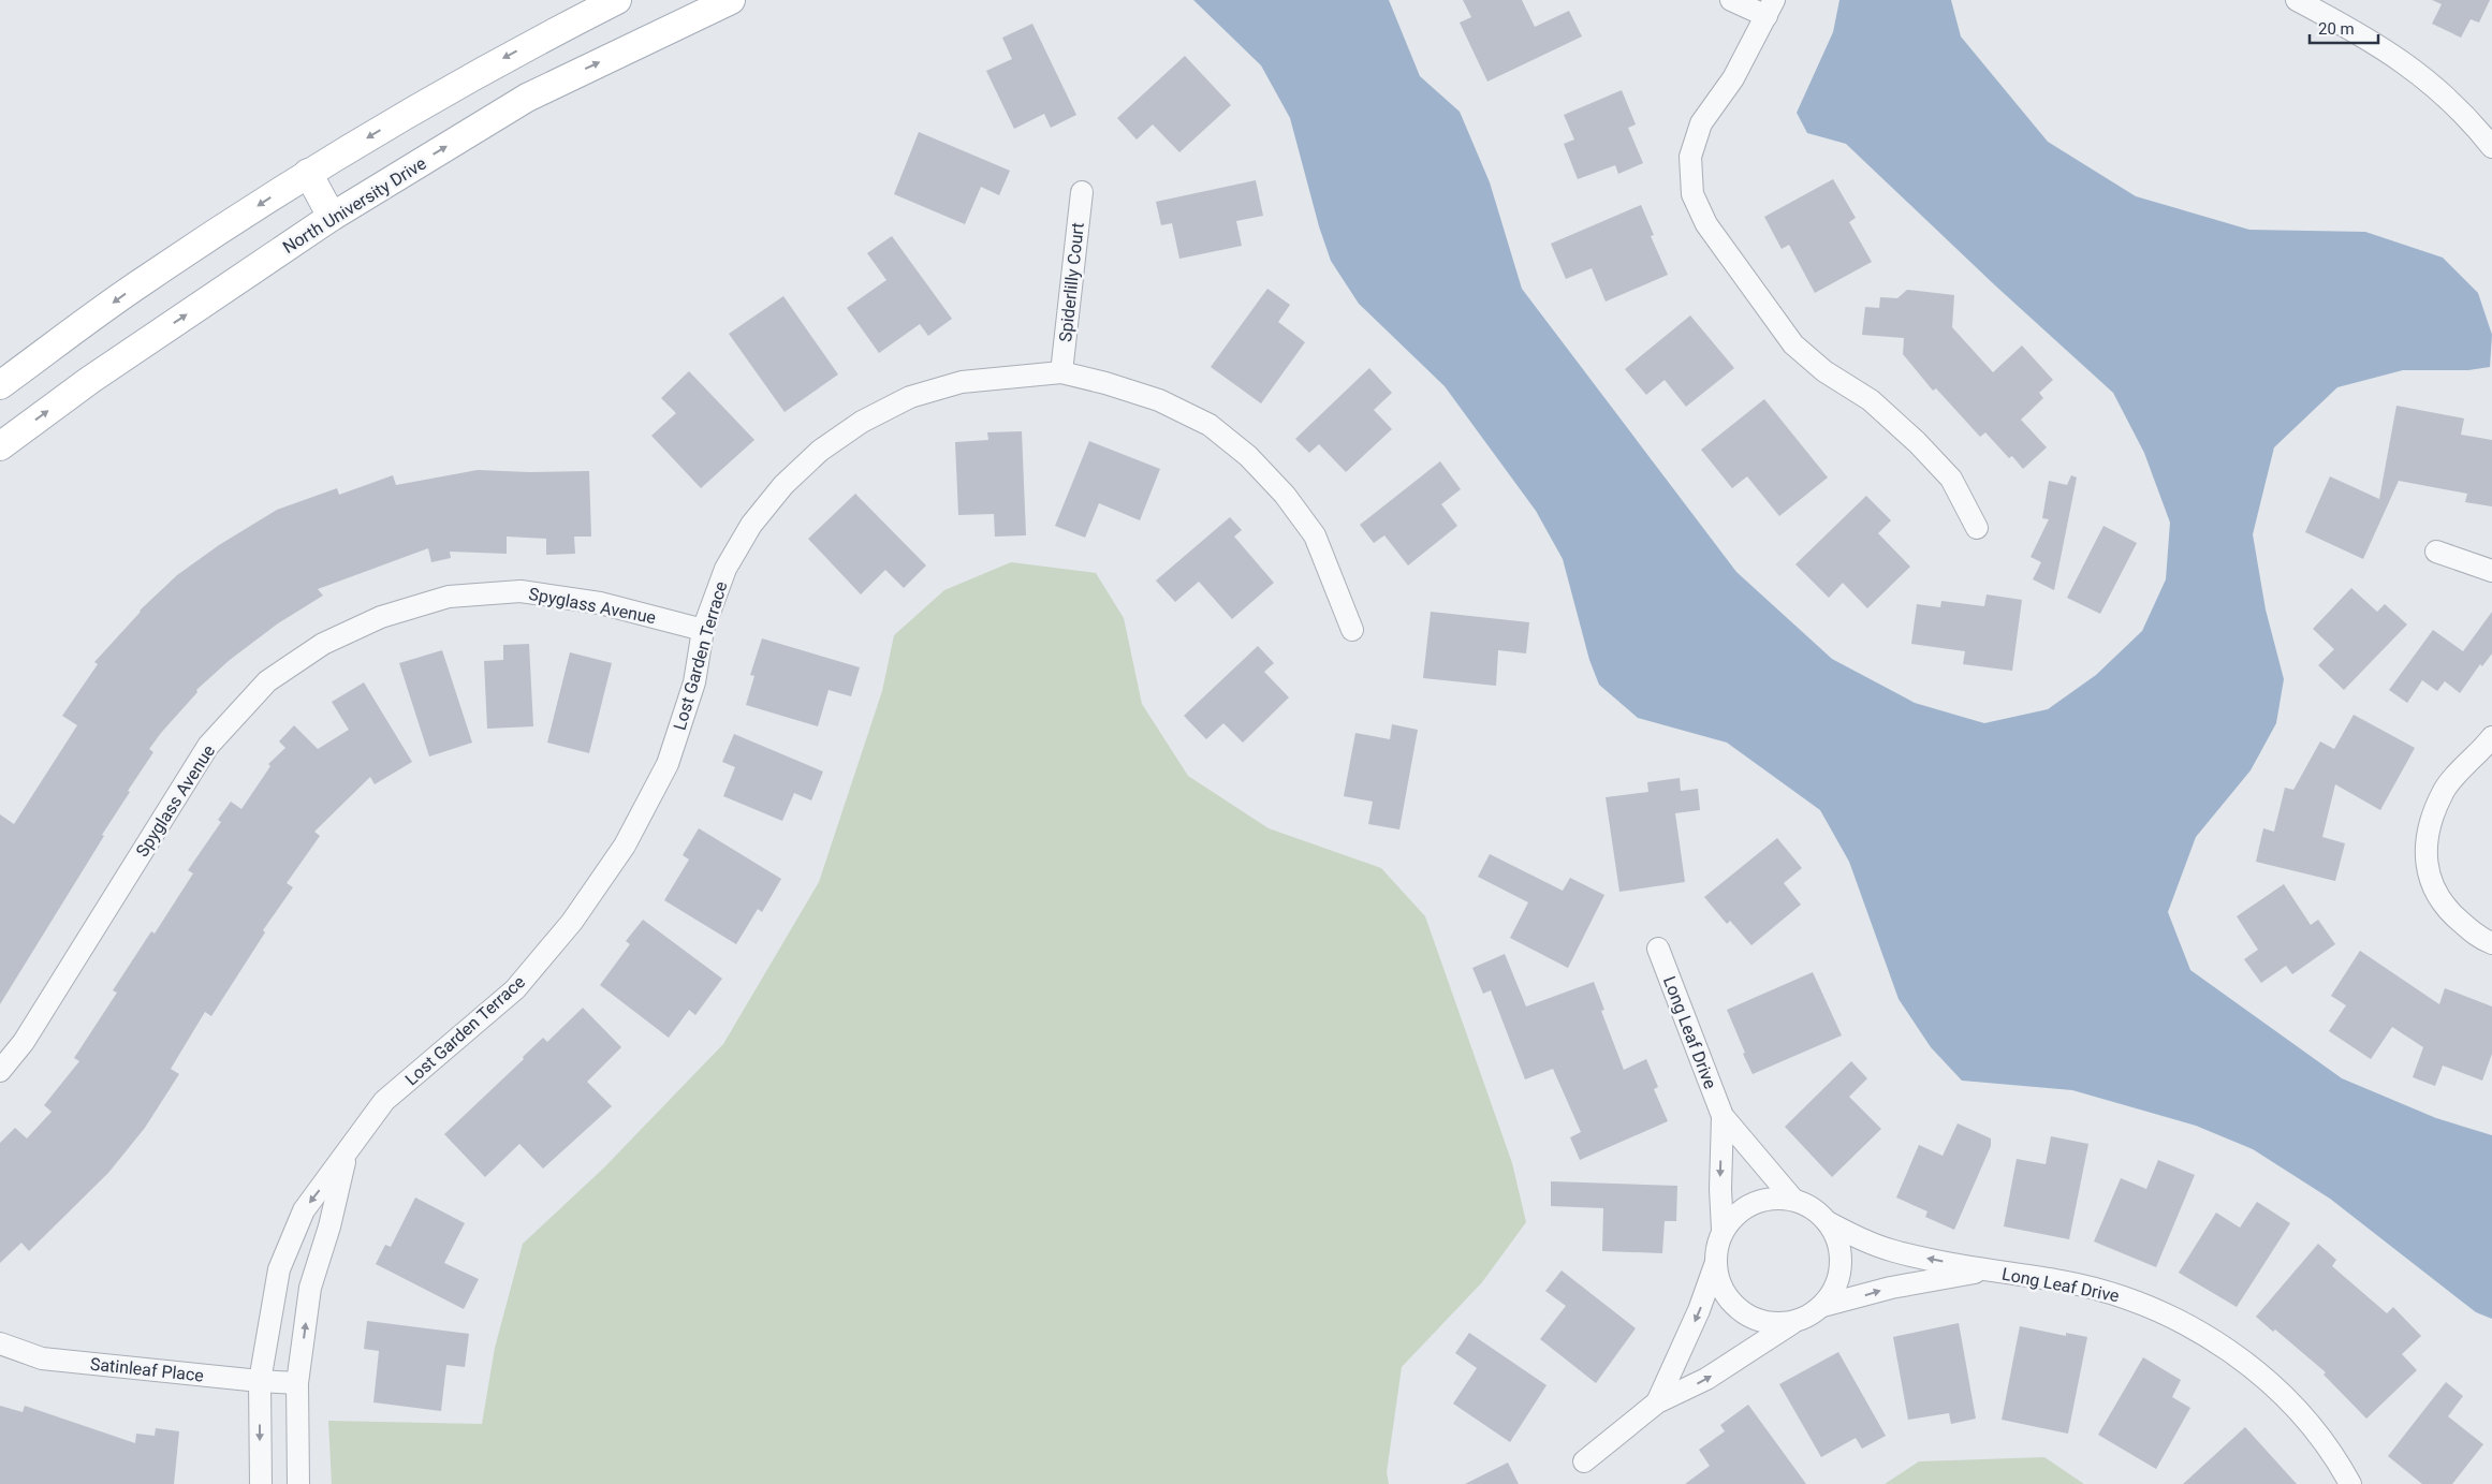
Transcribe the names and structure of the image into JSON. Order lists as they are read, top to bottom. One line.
{"streets":{"main road":["North University Drive"],"street":["Spiderlilly Court","Spyglass Avenue","Lost Garden Terrace","Long Leaf Drive","Satinleaf Place"]},"crossings":[["Spiderlilly Court","Lost Garden Terrace"],["Spyglass Avenue","Lost Garden Terrace"],["Lost Garden Terrace","Satinleaf Place"]],"scale_bar":"20 m"}
